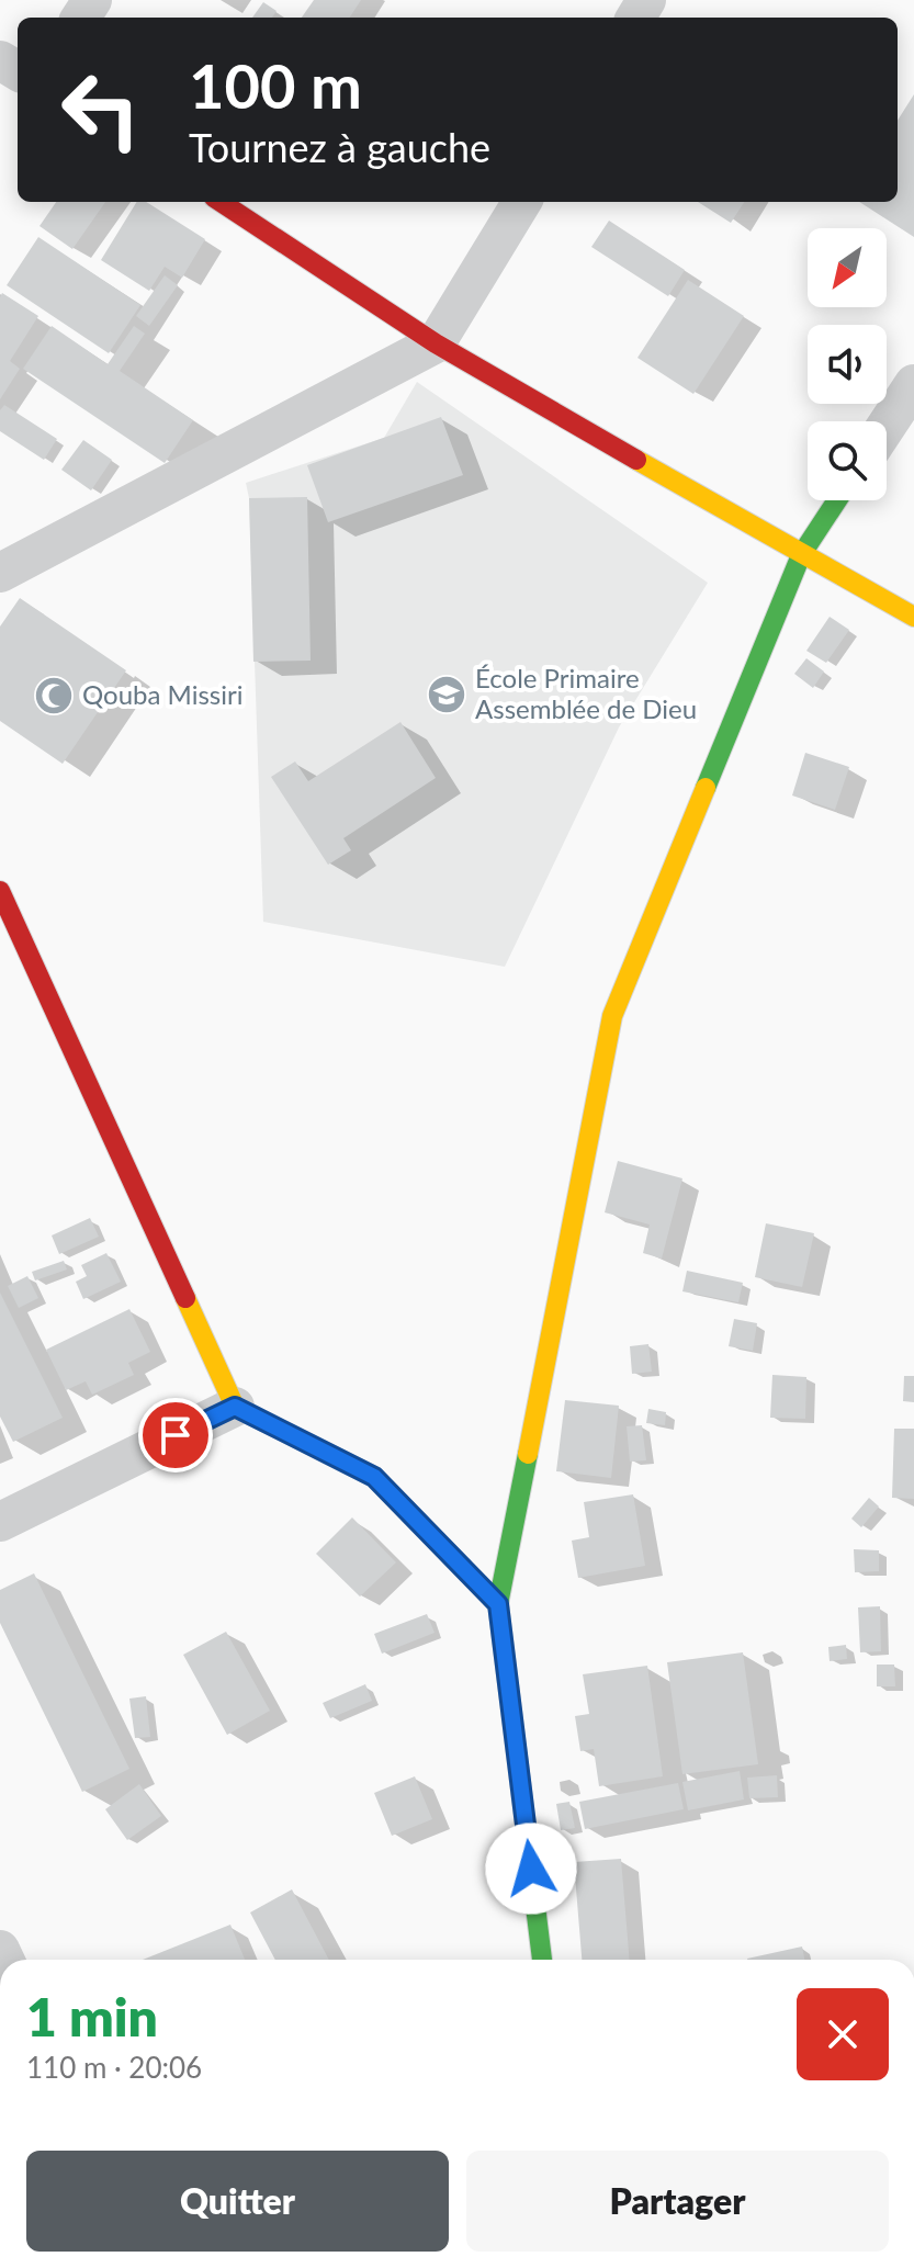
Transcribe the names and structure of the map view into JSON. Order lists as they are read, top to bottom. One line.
{"places":{"school or university":["École Primaire Assemblée de Dieu"],"mosque":["Qouba Missiri"]},"north":"bottom left","page":{"turn":["100 m","Tournez à gauche"],"heading":["1 min","110 m · 20:06"],"buttons":["Quitter","Partager"]}}
